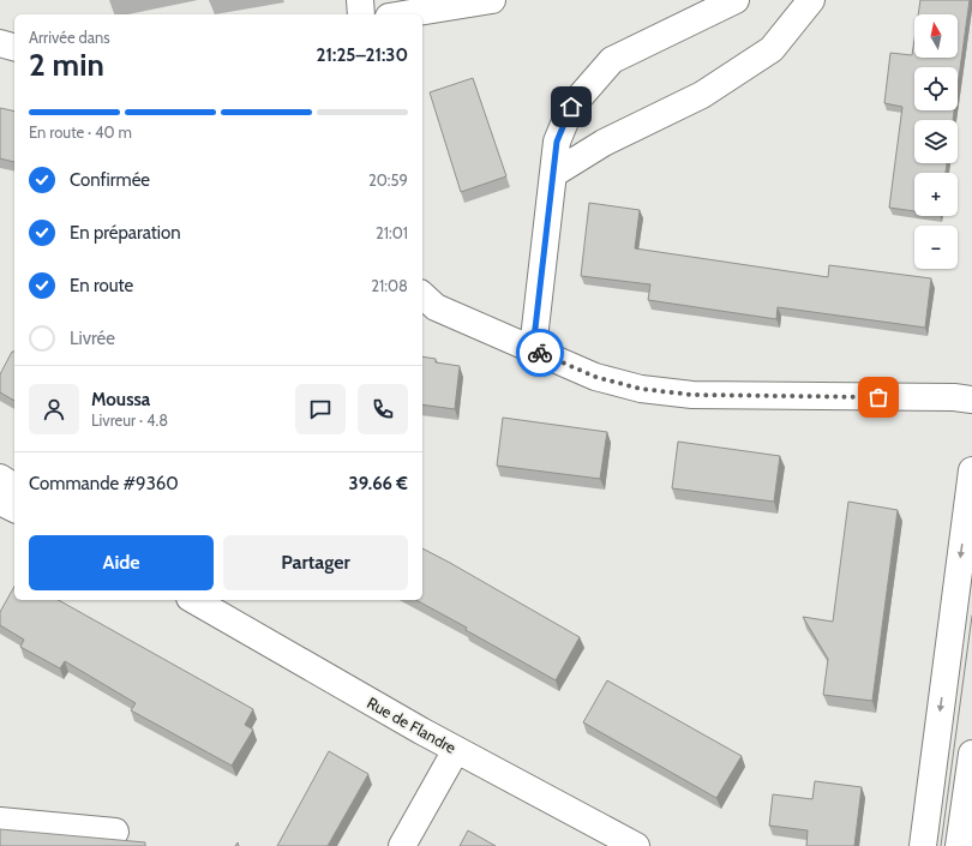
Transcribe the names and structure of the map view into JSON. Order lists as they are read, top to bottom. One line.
{"streets":{"street":["Rue de Flandre"]},"north":"top","page":{"map_buttons":["+","−"],"heading":["2 min","Arrivée dans","21:25–21:30"],"panel":["Moussa","Livreur · 4.8","Commande #9360","39.66 €"],"bar":"En route · 40 m","list":[["Confirmée","20:59"],["En préparation","21:01"],["En route","21:08"],"Livrée"],"buttons":["Aide","Partager"]}}
